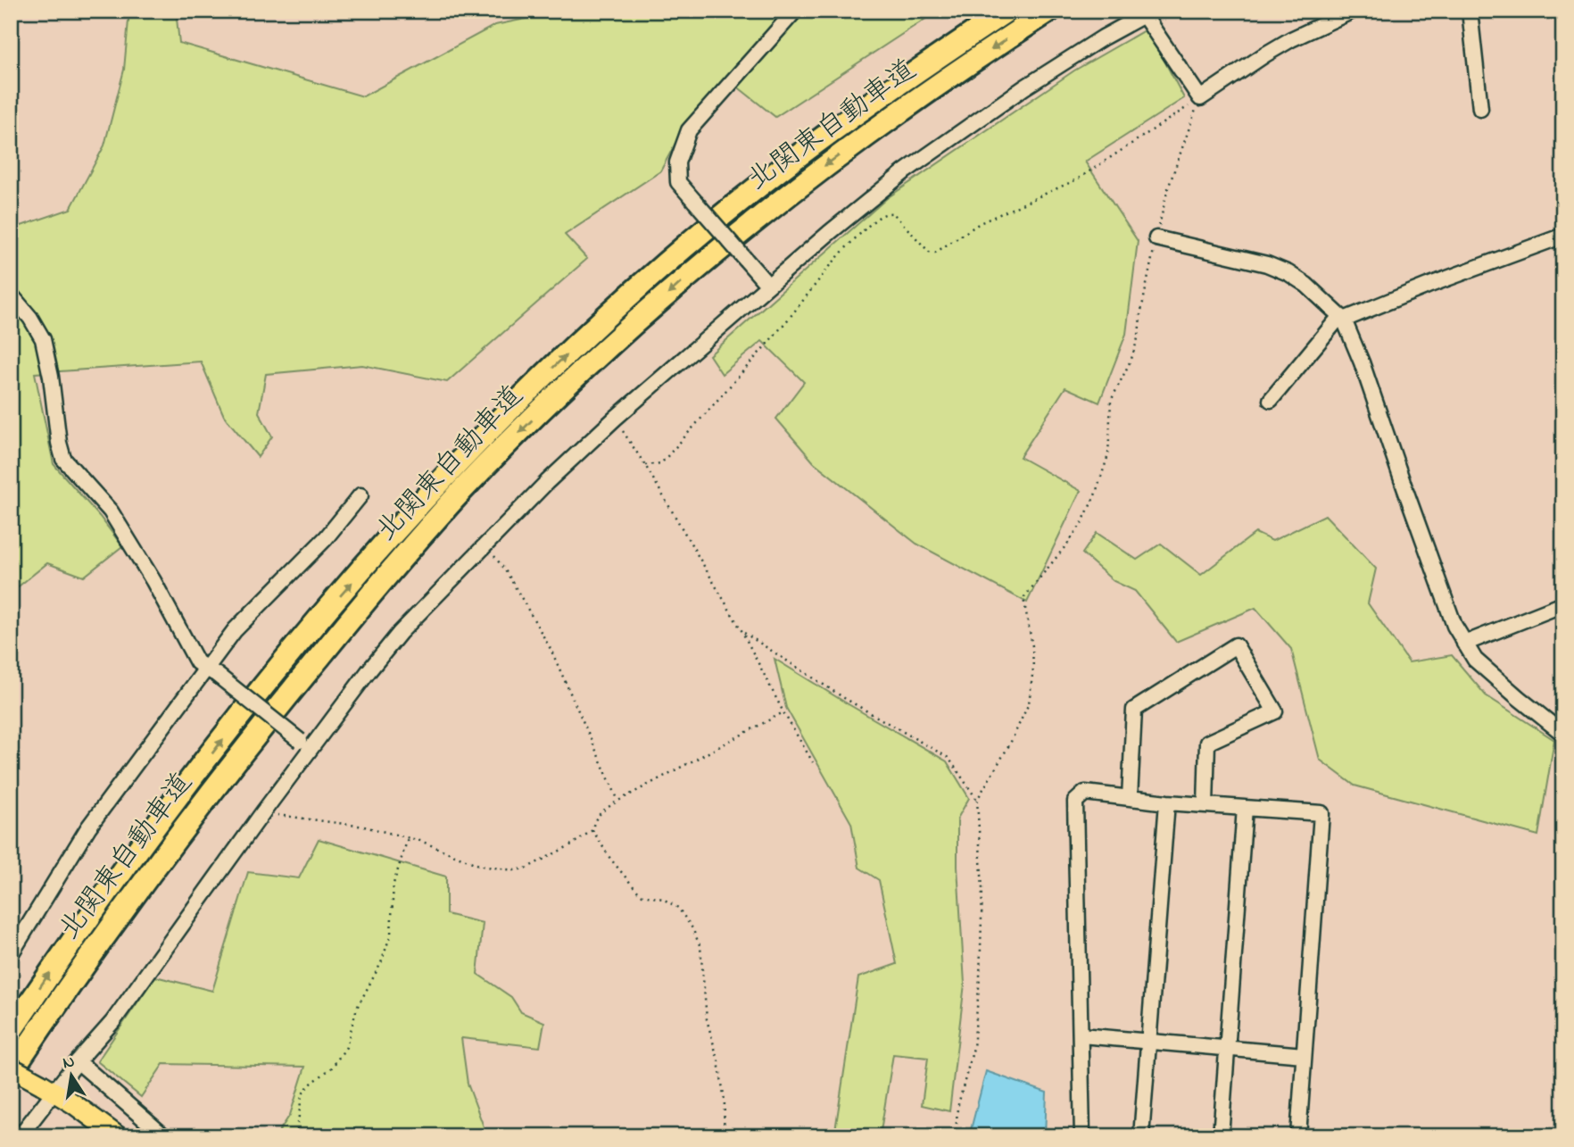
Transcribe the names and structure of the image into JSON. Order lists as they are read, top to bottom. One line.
{"streets":{"highway":["北関東自動車道"]},"north":"top"}
